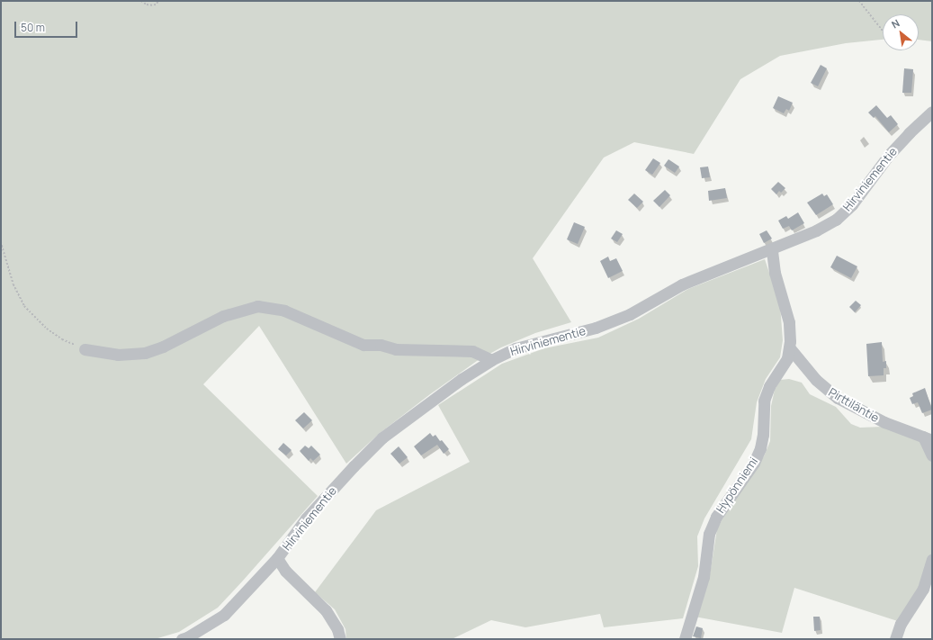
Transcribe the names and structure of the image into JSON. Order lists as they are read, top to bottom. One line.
{"streets":{"street":["Hirviniementie","Pirttiläntie","Hypönniemi"]},"crossings":[["Hirviniementie","Hypönniemi"],["Pirttiläntie","Hypönniemi"]],"scale_bar":"50 m","north":"top left"}
